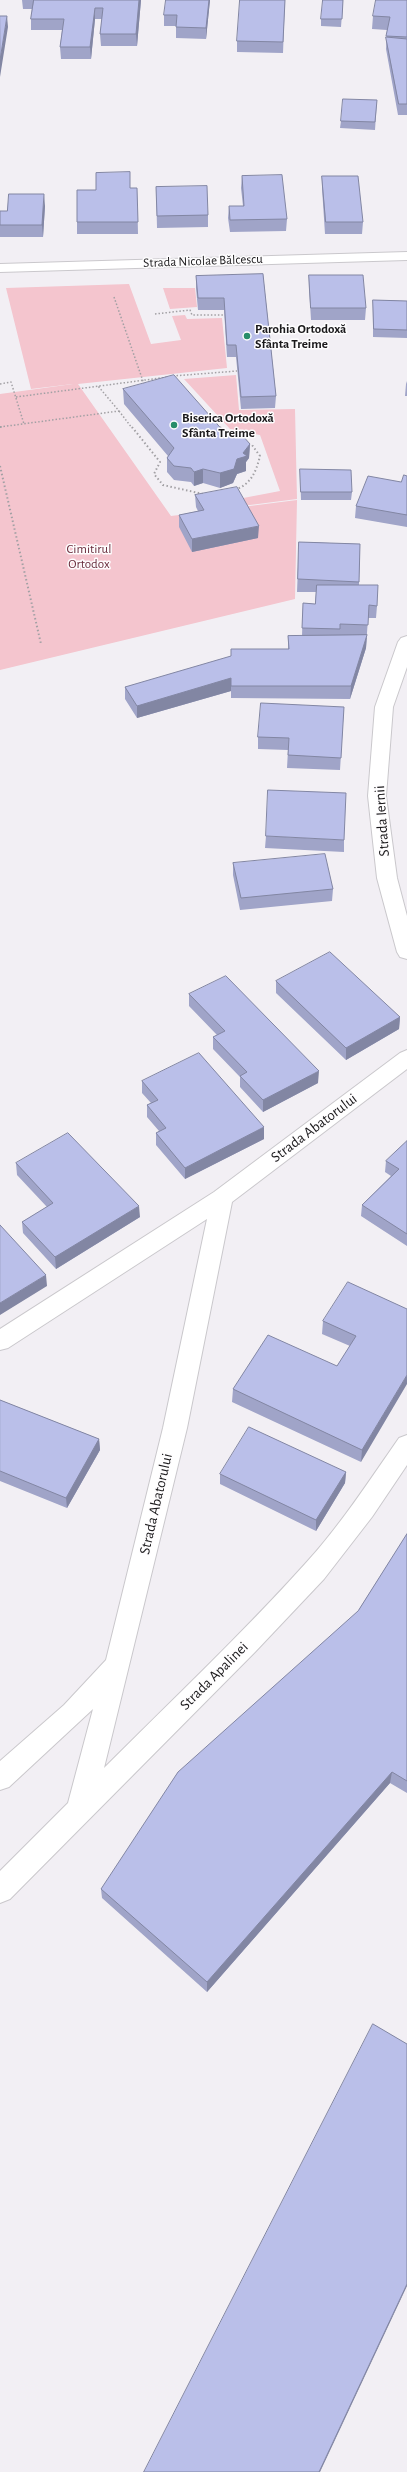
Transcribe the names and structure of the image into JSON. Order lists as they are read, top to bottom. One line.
{"streets":{"street":["Strada Nicolae Bălcescu","Strada Iernii","Strada Abatorului","Strada Apalinei"]},"crossings":[["Strada Abatorului","Strada Apalinei"]],"parks":["Cimitirul Ortodox"],"places":["Parohia Ortodoxă Sfânta Treime","Biserica Ortodoxă Sfânta Treime"]}
